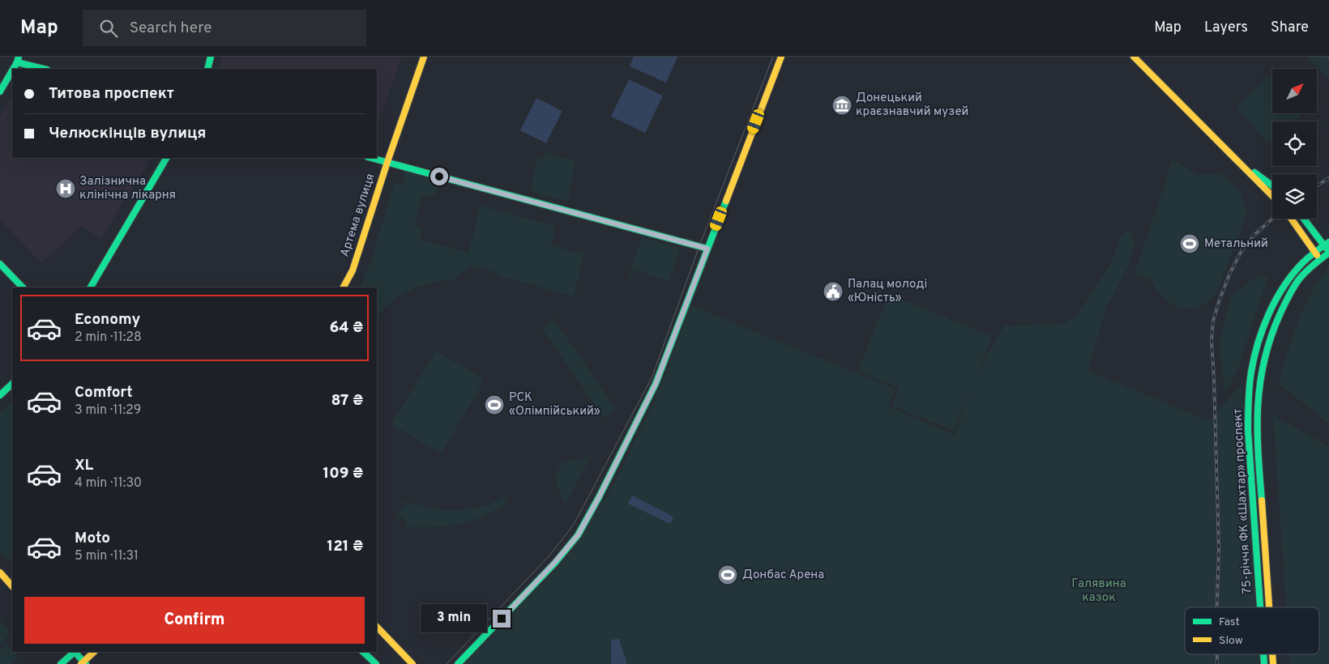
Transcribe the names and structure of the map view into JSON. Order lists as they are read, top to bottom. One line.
{"streets":{"main road":["Артема вулиця","75-річчя ФК «Шахтар» проспект"]},"parks":["Галявина казок"],"places":{"museum":["Донецький краєзнавчий музей"],"hospital":["Залізнична клінічна лікарня"],"sports":["Метальний","РСК «Олімпійський»","Донбас Арена"],"public building":["Палац молоді «Юність»"]},"legend":["Fast","Slow"],"north":"top right","page":{"header":"Map","search":"Search here","nav":["Map","Layers","Share"],"banner":["Титова проспект","Челюскінців вулиця"],"list":[{"name":"Economy","note":"2 min · 11:28","value":"64 ₴"},{"name":"Comfort","note":"3 min · 11:29","value":"87 ₴"},{"name":"XL","note":"4 min · 11:30","value":"109 ₴"},{"name":"Moto","note":"5 min · 11:31","value":"121 ₴"}],"buttons":"Confirm","bubble":"3 min"}}
